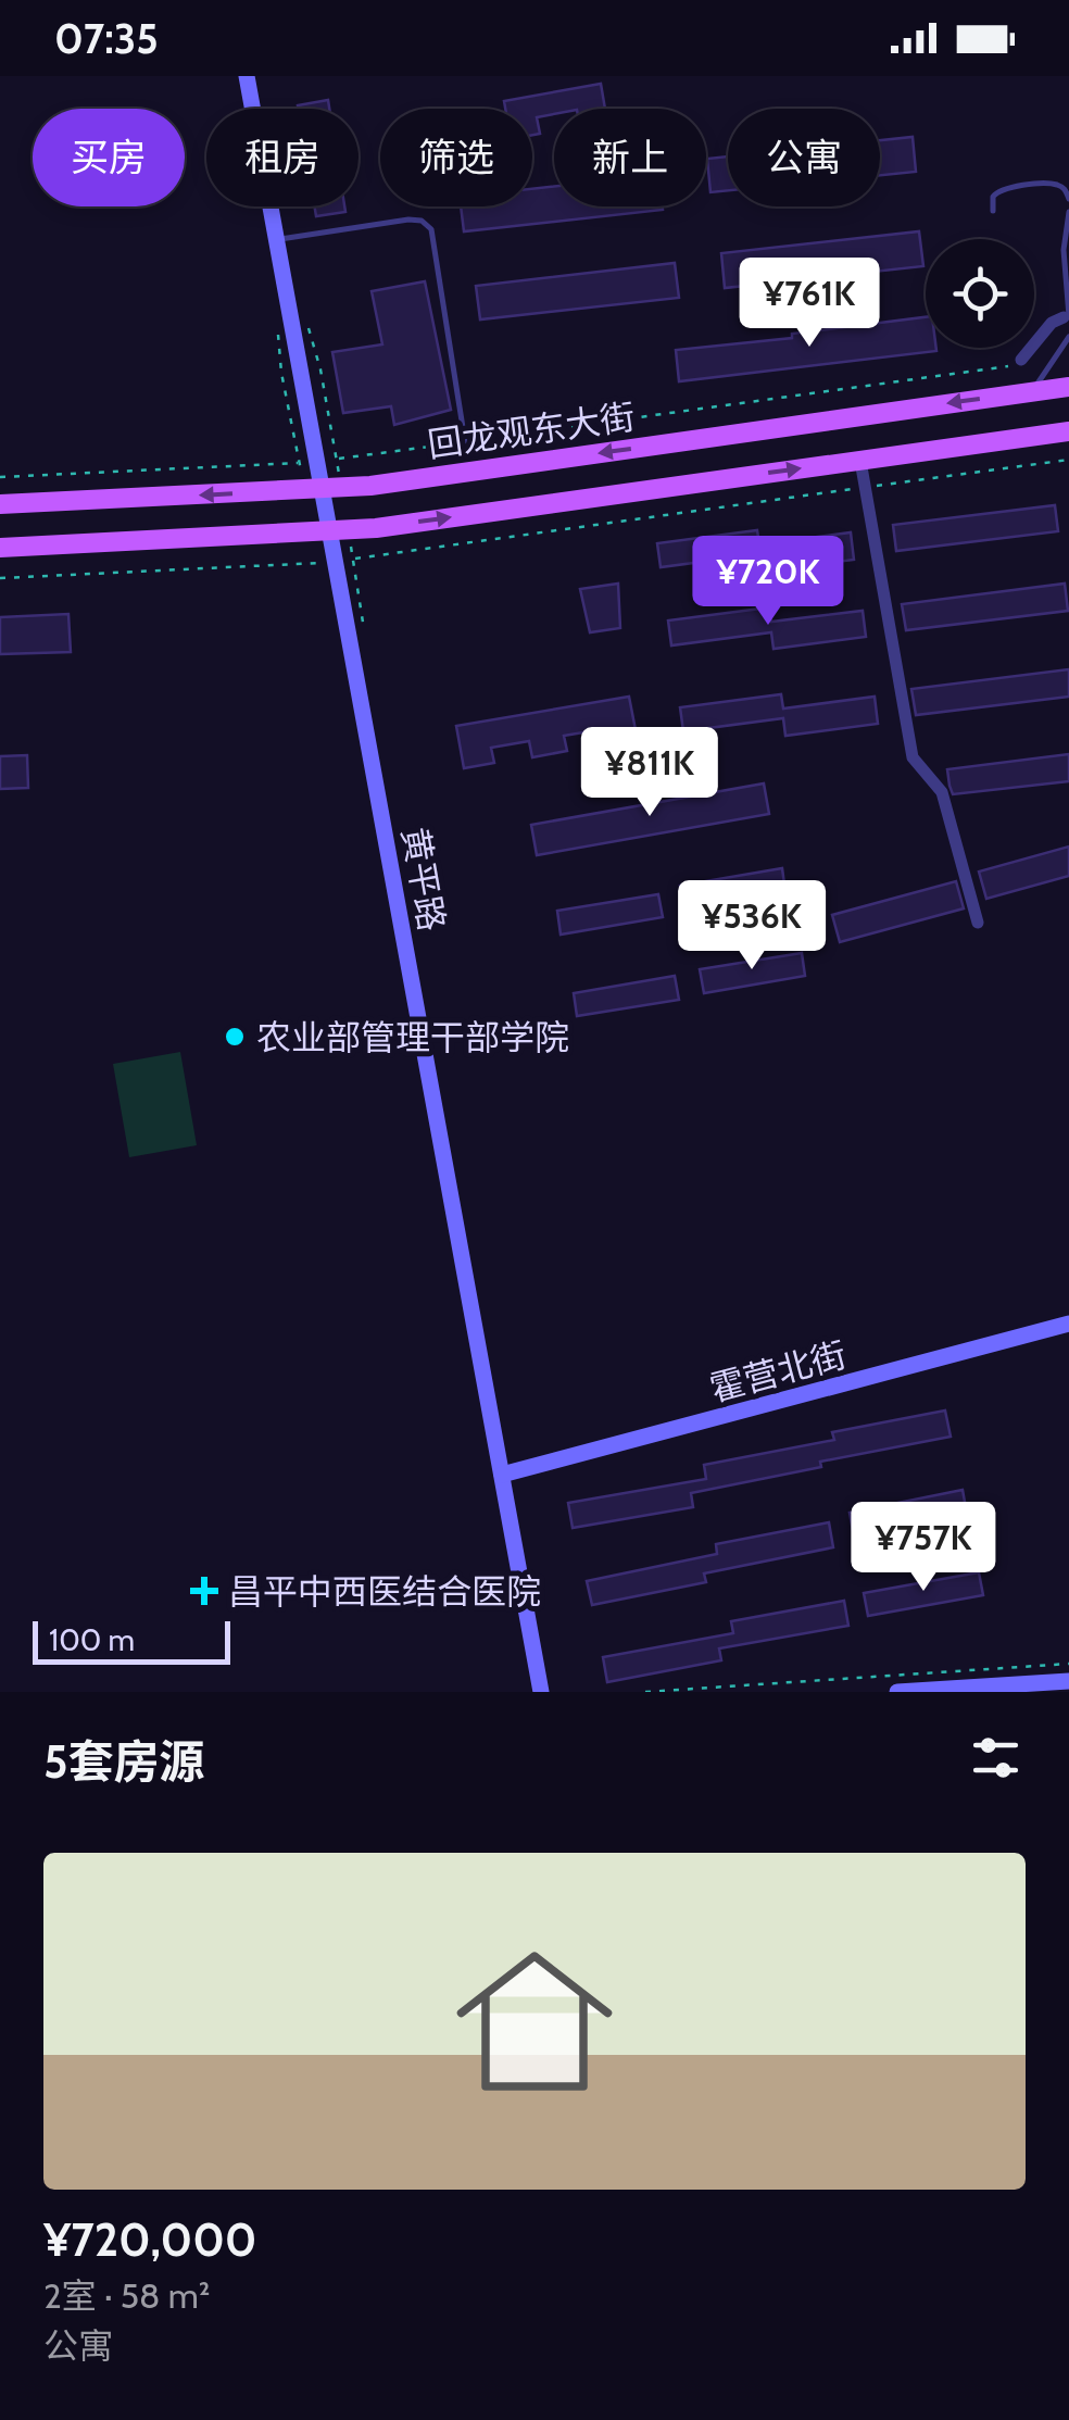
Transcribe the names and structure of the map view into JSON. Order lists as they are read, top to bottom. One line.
{"streets":{"main road":["回龙观东大街","黄平路","霍营北街"]},"crossings":[["回龙观东大街","黄平路"],["黄平路","霍营北街"]],"places":{"other":["农业部管理干部学院"],"health":["昌平中西医结合医院"]},"scale_bar":"100 m","page":{"status":"07:35","chip":["买房","租房","筛选","新上","公寓"],"price":["¥761K","¥720K","¥811K","¥536K","¥757K"],"scale":"100 m","heading":"5套房源","list":[{"name":"¥720,000","note":"2室 · 58 m² · 公寓"}]}}
